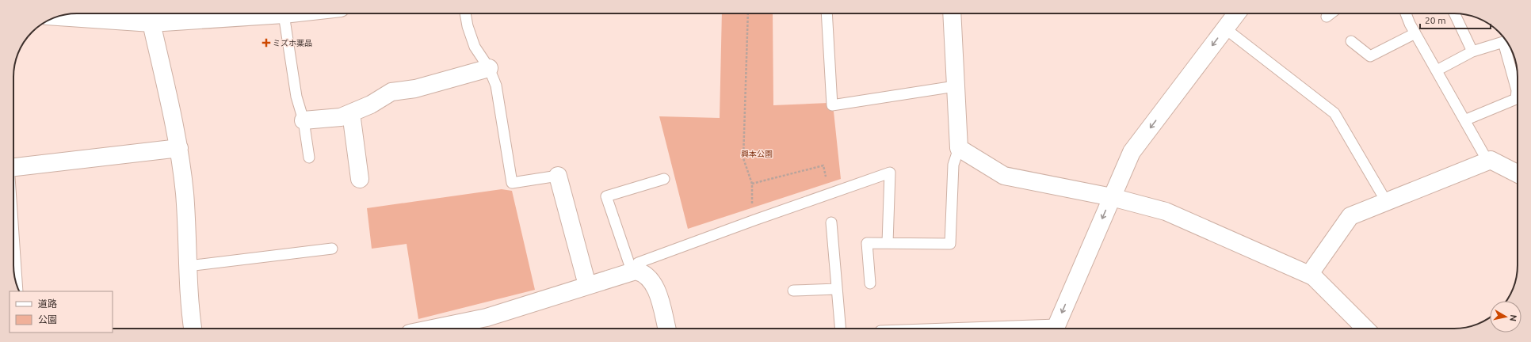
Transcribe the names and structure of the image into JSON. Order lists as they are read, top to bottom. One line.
{"parks":["興本公園"],"places":{"health":["ミズホ薬品"]},"legend":["道路","公園"],"scale_bar":"20 m","north":"right"}
